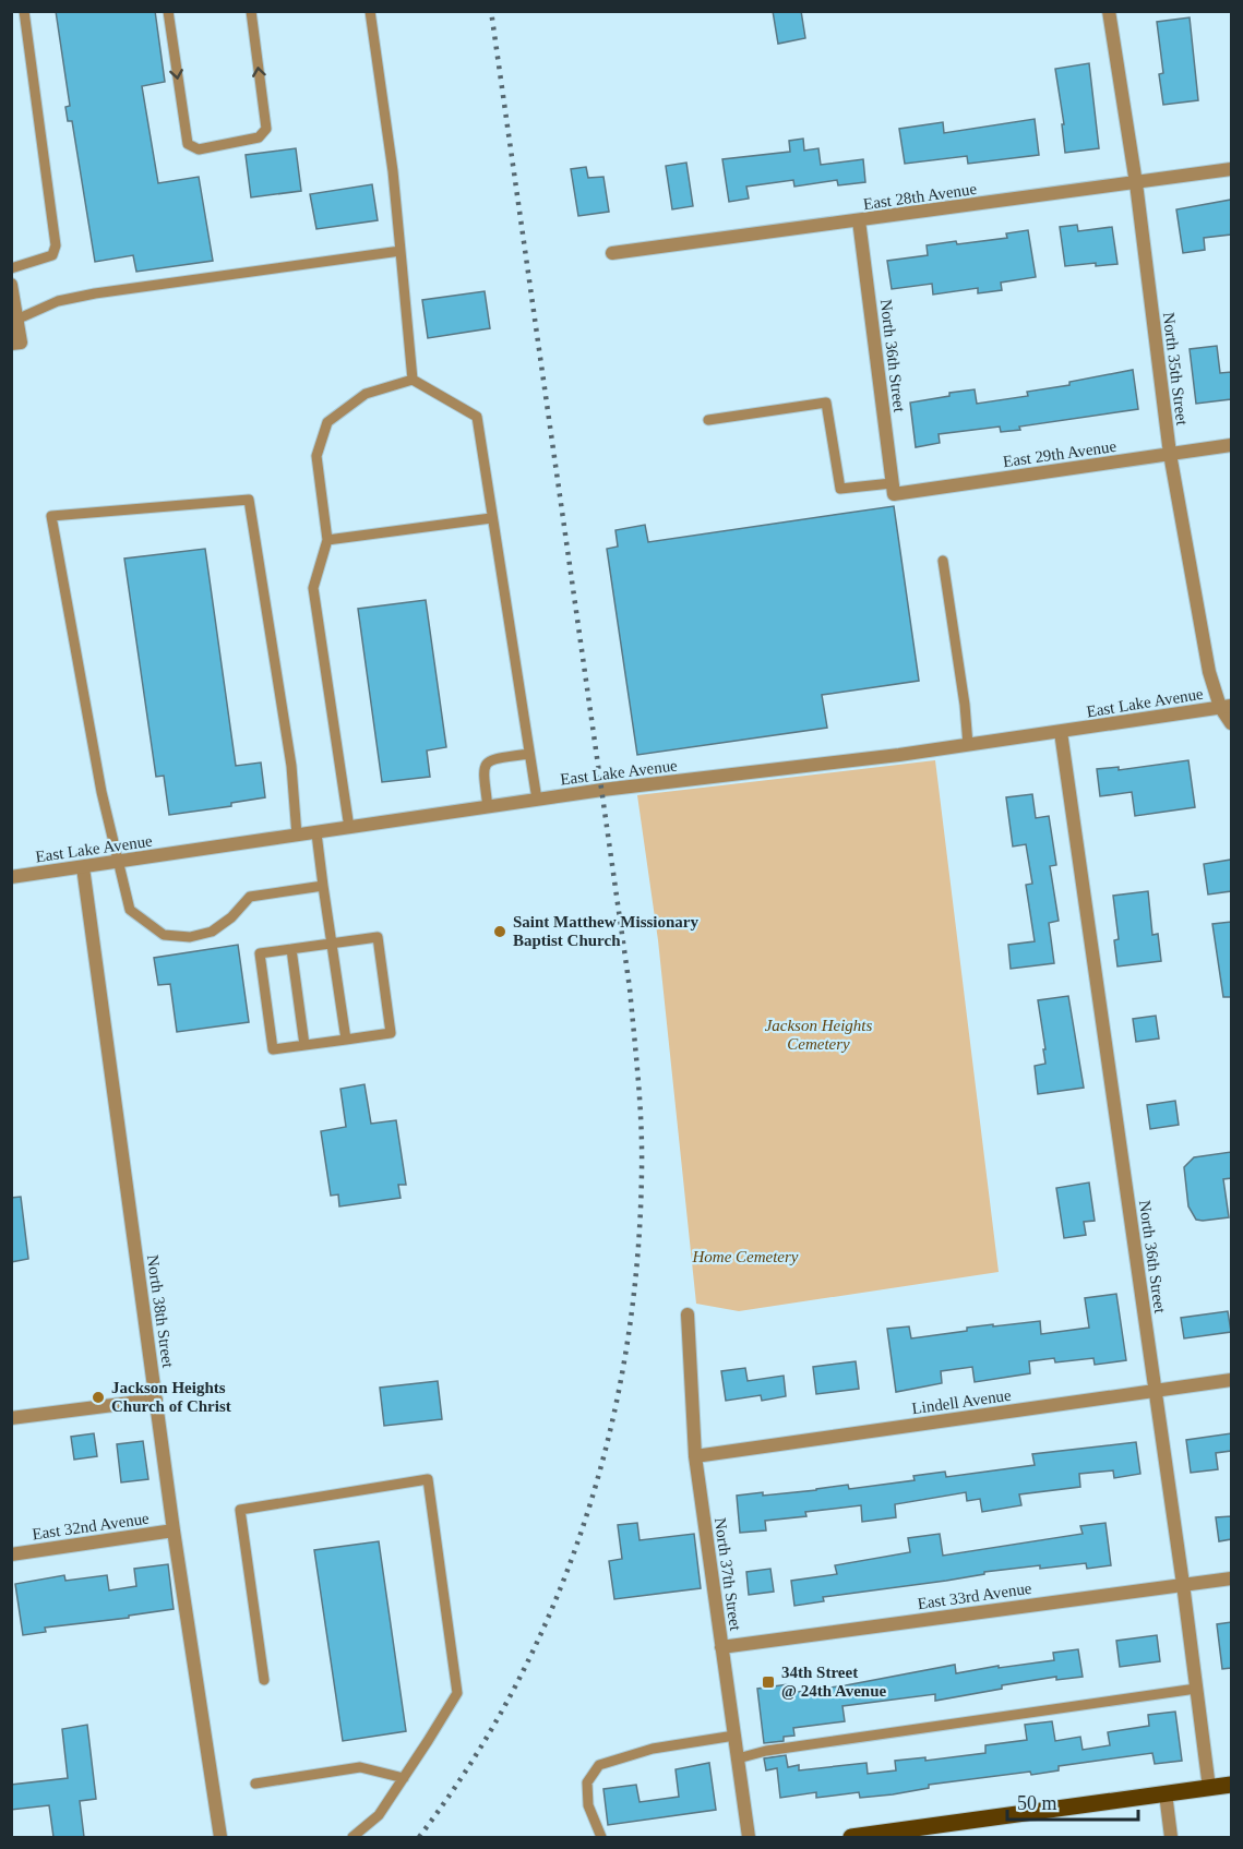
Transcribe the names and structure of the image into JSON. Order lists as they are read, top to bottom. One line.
{"streets":{"street":["East 28th Avenue","North 36th Street","North 35th Street","East 29th Avenue","East Lake Avenue","North 38th Street","Lindell Avenue","East 32nd Avenue","North 37th Street","East 33rd Avenue"]},"crossings":[["East 28th Avenue","North 36th Street"],["East 28th Avenue","North 35th Street"],["North 36th Street","East 29th Avenue"],["North 36th Street","East Lake Avenue"],["North 36th Street","Lindell Avenue"],["North 36th Street","East 33rd Avenue"],["North 35th Street","East 29th Avenue"],["North 35th Street","East Lake Avenue"],["East Lake Avenue","North 38th Street"],["North 38th Street","East 32nd Avenue"],["Lindell Avenue","North 37th Street"],["North 37th Street","East 33rd Avenue"]],"parks":["Jackson Heights Cemetery","Home Cemetery"],"places":{"other":["Saint Matthew Missionary Baptist Church","Jackson Heights Church of Christ"],"transit":["34th Street @ 24th Avenue"]},"scale_bar":"50 m"}
